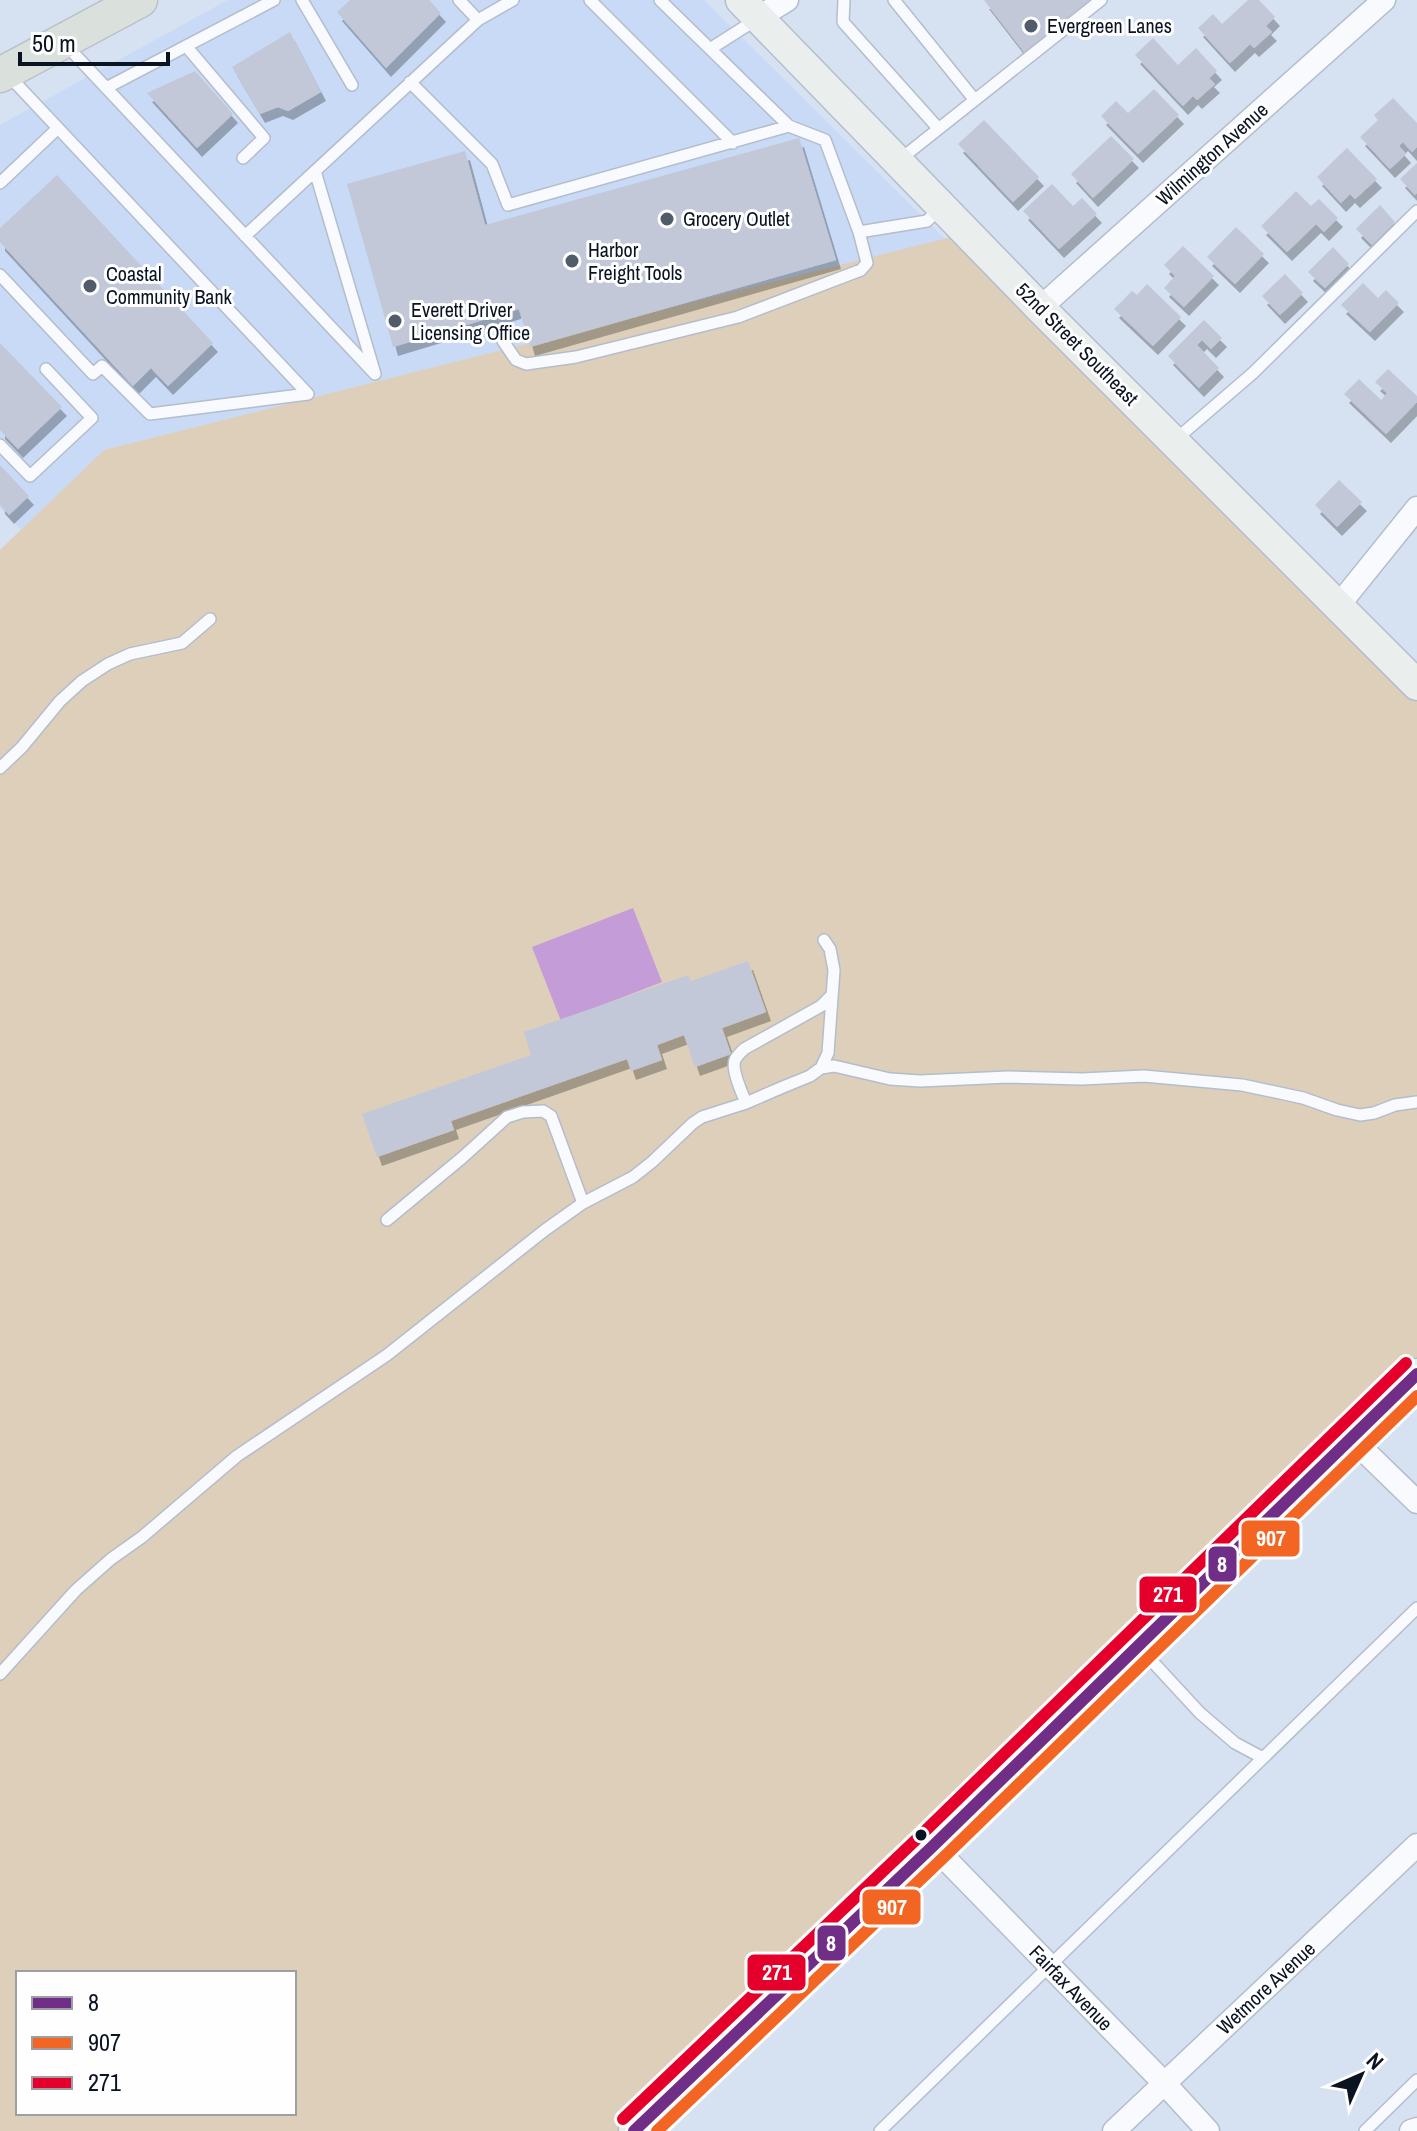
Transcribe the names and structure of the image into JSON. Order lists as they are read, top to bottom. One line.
{"streets":{"main road":["52nd Street Southeast"],"street":["Wilmington Avenue","Fairfax Avenue","Wetmore Avenue"]},"crossings":[["Wilmington Avenue","52nd Street Southeast"],["Fairfax Avenue","Wetmore Avenue"]],"places":["Evergreen Lanes","Grocery Outlet","Harbor Freight Tools","Coastal Community Bank","Everett Driver Licensing Office"],"lines":["transit line 271","transit line 8","transit line 907"],"legend":["8","907","271"],"scale_bar":"50 m","north":"top right"}
